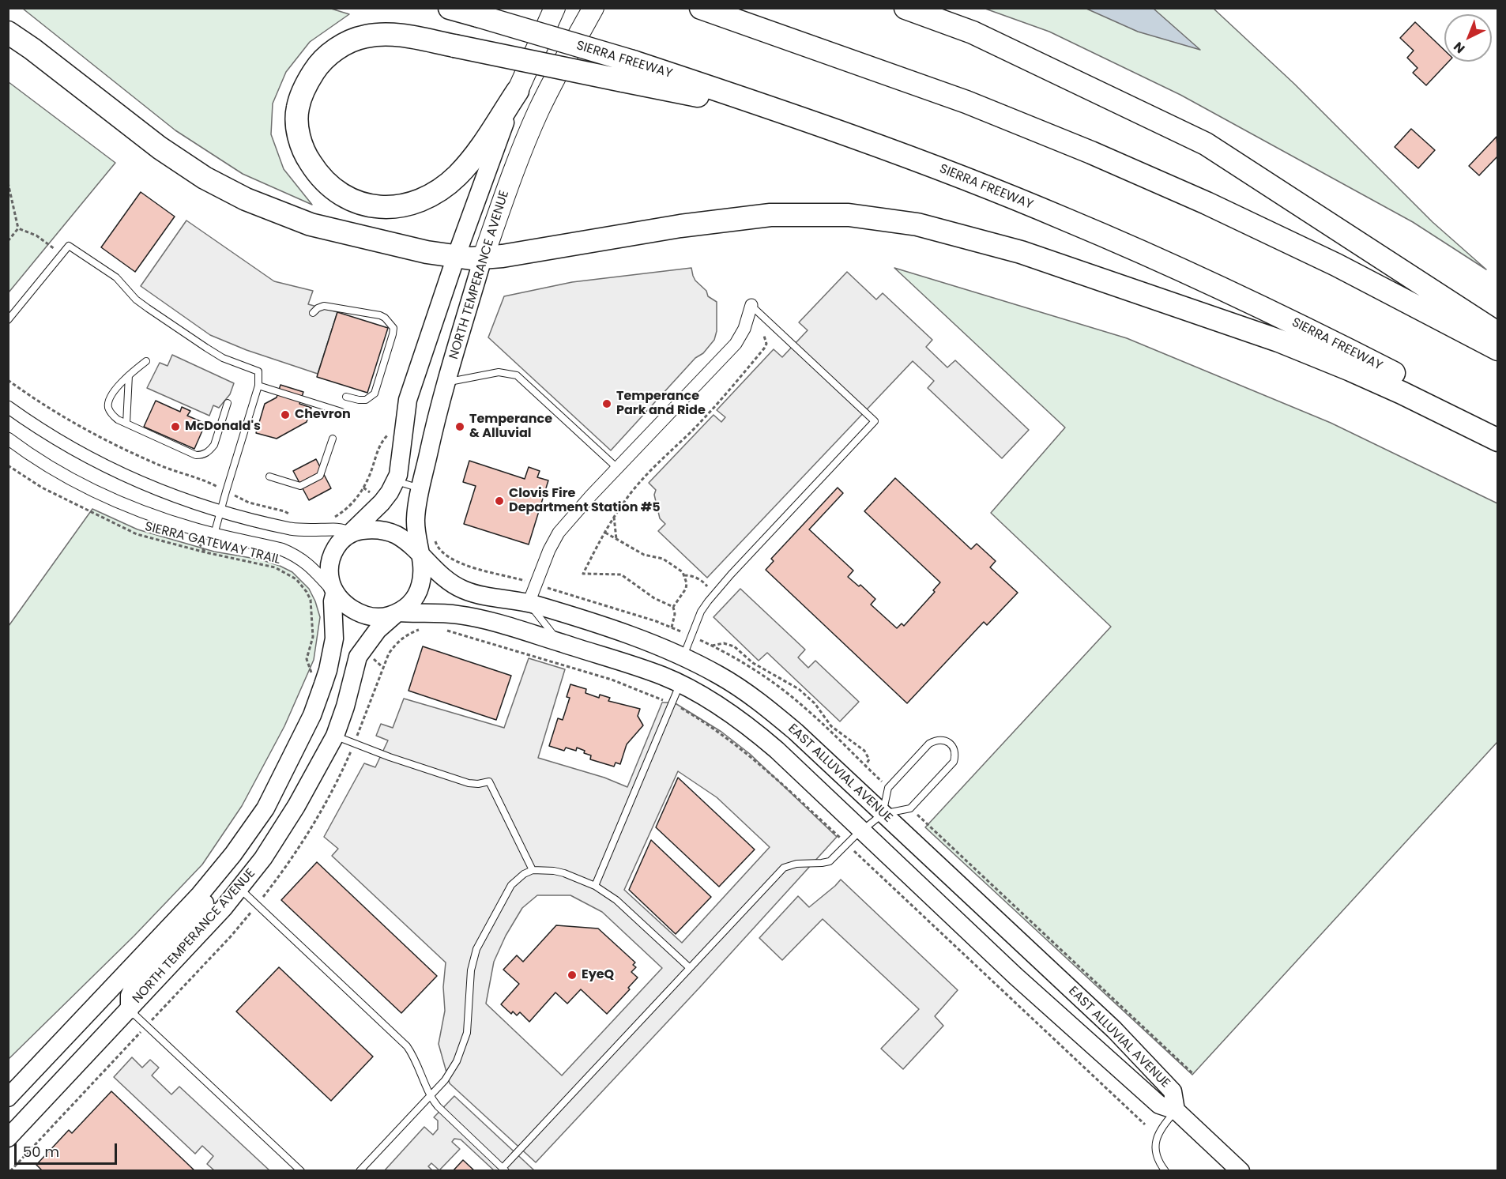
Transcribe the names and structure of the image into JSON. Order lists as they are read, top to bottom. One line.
{"streets":{"highway":["SIERRA FREEWAY"],"main road":["NORTH TEMPERANCE AVENUE","EAST ALLUVIAL AVENUE"],"path":["SIERRA GATEWAY TRAIL"]},"crossings":[["NORTH TEMPERANCE AVENUE","EAST ALLUVIAL AVENUE"]],"places":["Temperance Park and Ride","Chevron","McDonald's","Temperance & Alluvial","Clovis Fire Department Station #5","EyeQ"],"scale_bar":"50 m","north":"bottom left"}
